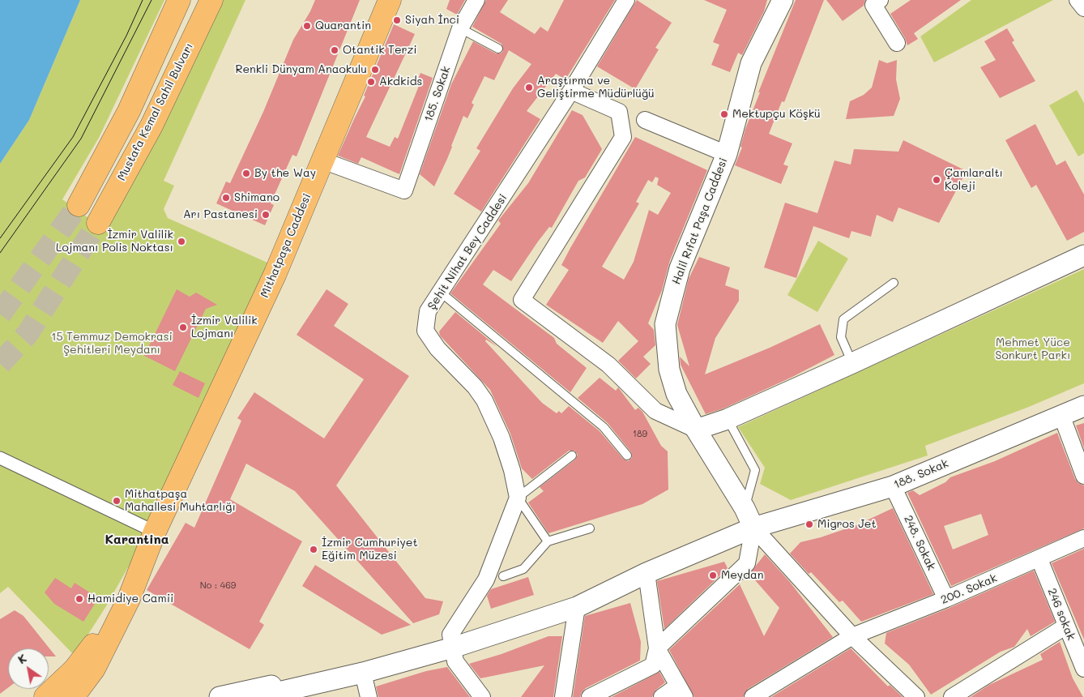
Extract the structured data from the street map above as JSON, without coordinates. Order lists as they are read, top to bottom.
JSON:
{
  "streets": {
    "main road": ["Mustafa Kemal Sahil Bulvarı", "Mithatpaşa Caddesi"],
    "street": [
      "185. Sokak",
      "Halil Rıfat Paşa Caddesi",
      "Şehit Nihat Bey Caddesi",
      "188. Sokak",
      "248. Sokak",
      "200. Sokak",
      "246 sokak"
    ]
  },
  "crossings": [
    ["185. Sokak", "Mithatpaşa Caddesi"],
    ["Halil Rıfat Paşa Caddesi", "188. Sokak"],
    ["188. Sokak", "248. Sokak"],
    ["248. Sokak", "200. Sokak"],
    ["200. Sokak", "246 sokak"]
  ],
  "districts": ["Karantina"],
  "parks": ["15 Temmuz Demokrasi Şehitleri Meydanı", "Mehmet Yüce Sonkurt Parkı"],
  "places": [
    "Siyah İnci",
    "Quarantin",
    "Otantik Terzi",
    "Renkli Dünyam Anaokulu",
    "Akdkids",
    "Araştırma ve Geliştirme Müdürlüğü",
    "Mektupçu Köşkü",
    "By the Way",
    "Çamlaraltı Koleji",
    "Shimano",
    "Arı Pastanesi",
    "İzmir Valilik Lojmanı Polis Noktası",
    "İzmir Valilik Lojmanı",
    "Mithatpaşa Mahallesi Muhtarlığı",
    "Migros Jet",
    "İzmir Cumhuriyet Eğitim Müzesi",
    "Meydan",
    "Hamidiye Camii"
  ],
  "house_numbers": ["189", "No : 469"],
  "north": "top left"
}
